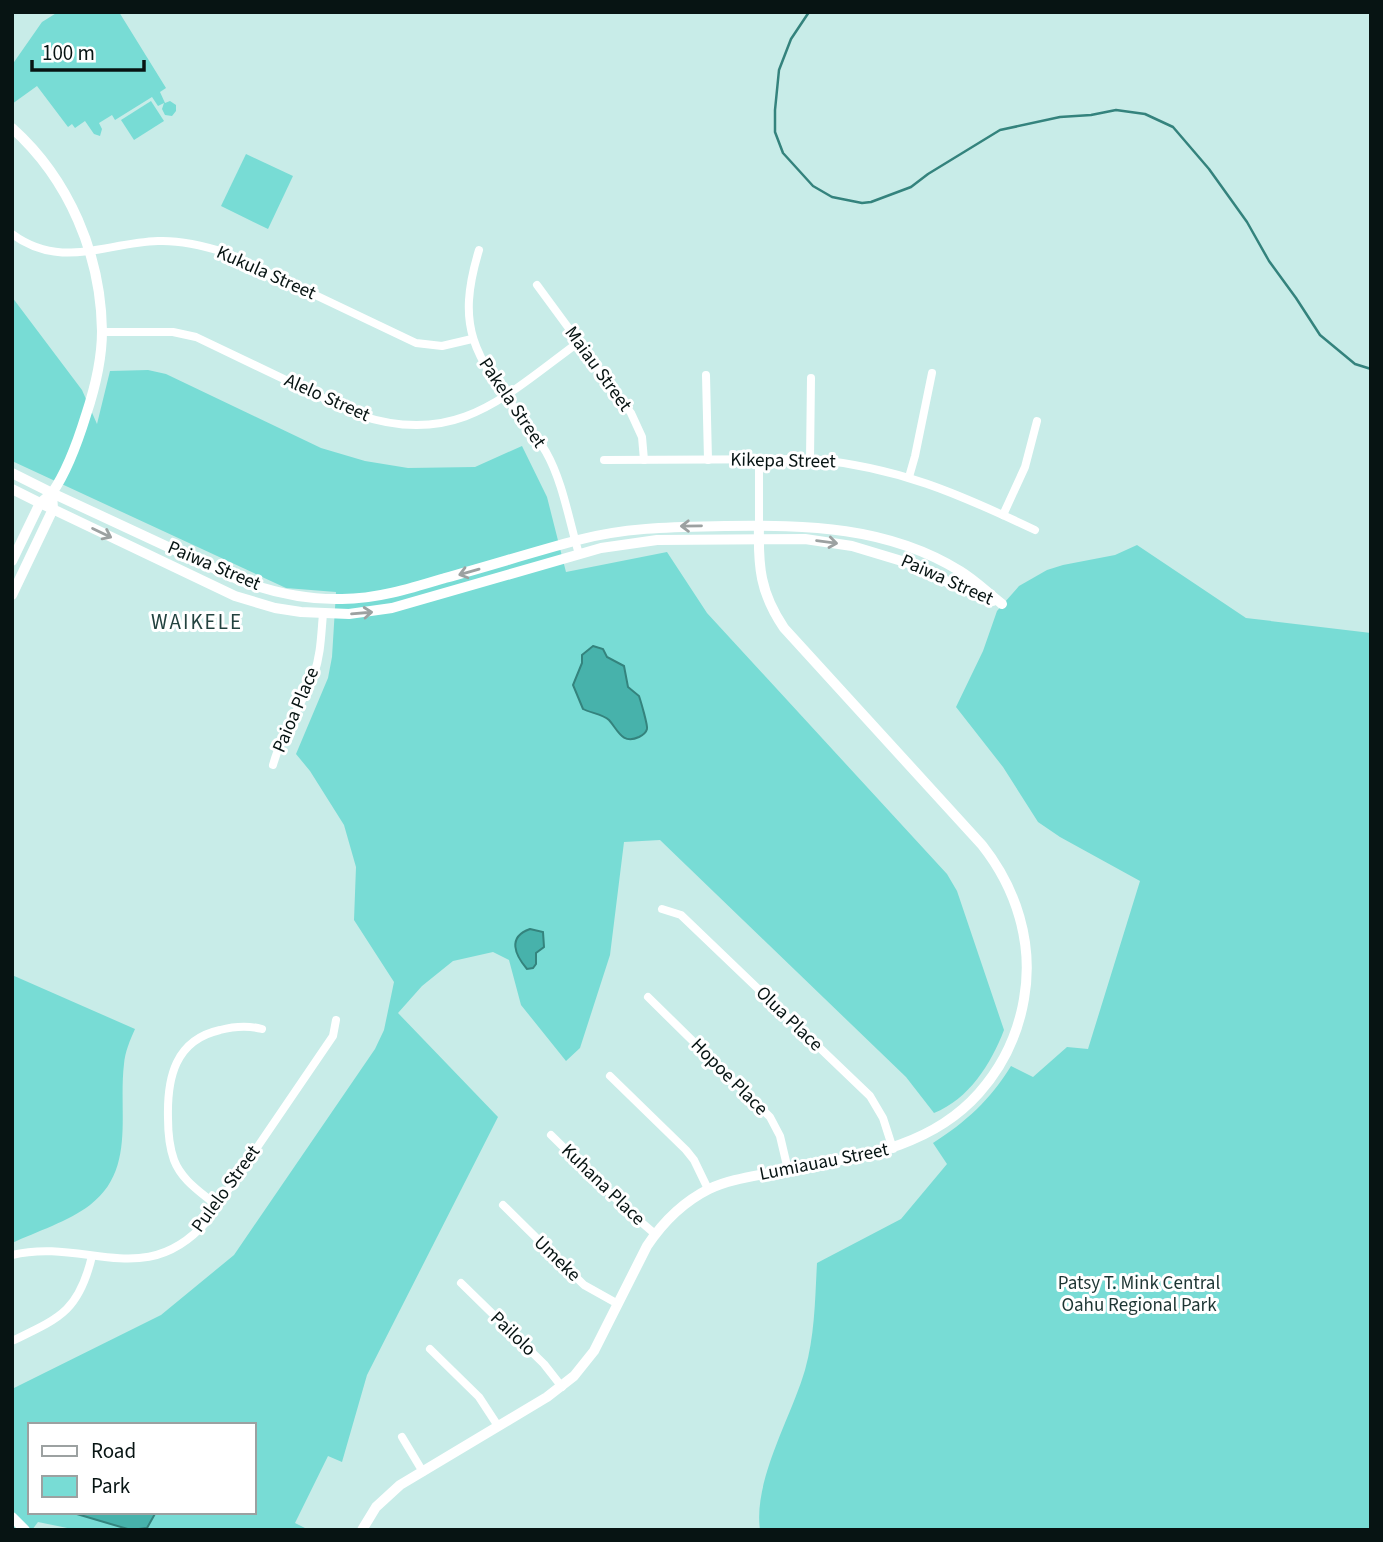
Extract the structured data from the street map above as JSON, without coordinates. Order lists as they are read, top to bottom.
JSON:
{
  "streets": {
    "main road": ["Paiwa Street"],
    "street": [
      "Kukula Street",
      "Maiau Street",
      "Alelo Street",
      "Pakela Street",
      "Kikepa Street",
      "Paioa Place",
      "Olua Place",
      "Hopoe Place",
      "Lumiauau Street",
      "Kuhana Place",
      "Pulelo Street",
      "Umeke",
      "Pailolo"
    ]
  },
  "crossings": [
    ["Kukula Street", "Pakela Street"],
    ["Maiau Street", "Alelo Street"],
    ["Maiau Street", "Kikepa Street"],
    ["Alelo Street", "Pakela Street"],
    ["Pakela Street", "Paiwa Street"],
    ["Kikepa Street", "Lumiauau Street"],
    ["Paiwa Street", "Paioa Place"],
    ["Paiwa Street", "Lumiauau Street"],
    ["Olua Place", "Lumiauau Street"],
    ["Hopoe Place", "Lumiauau Street"],
    ["Lumiauau Street", "Kuhana Place"],
    ["Lumiauau Street", "Umeke"],
    ["Lumiauau Street", "Pailolo"]
  ],
  "districts": ["WAIKELE"],
  "parks": ["Patsy T. Mink Central Oahu Regional Park"],
  "legend": ["Road", "Park"],
  "scale_bar": "100 m"
}
